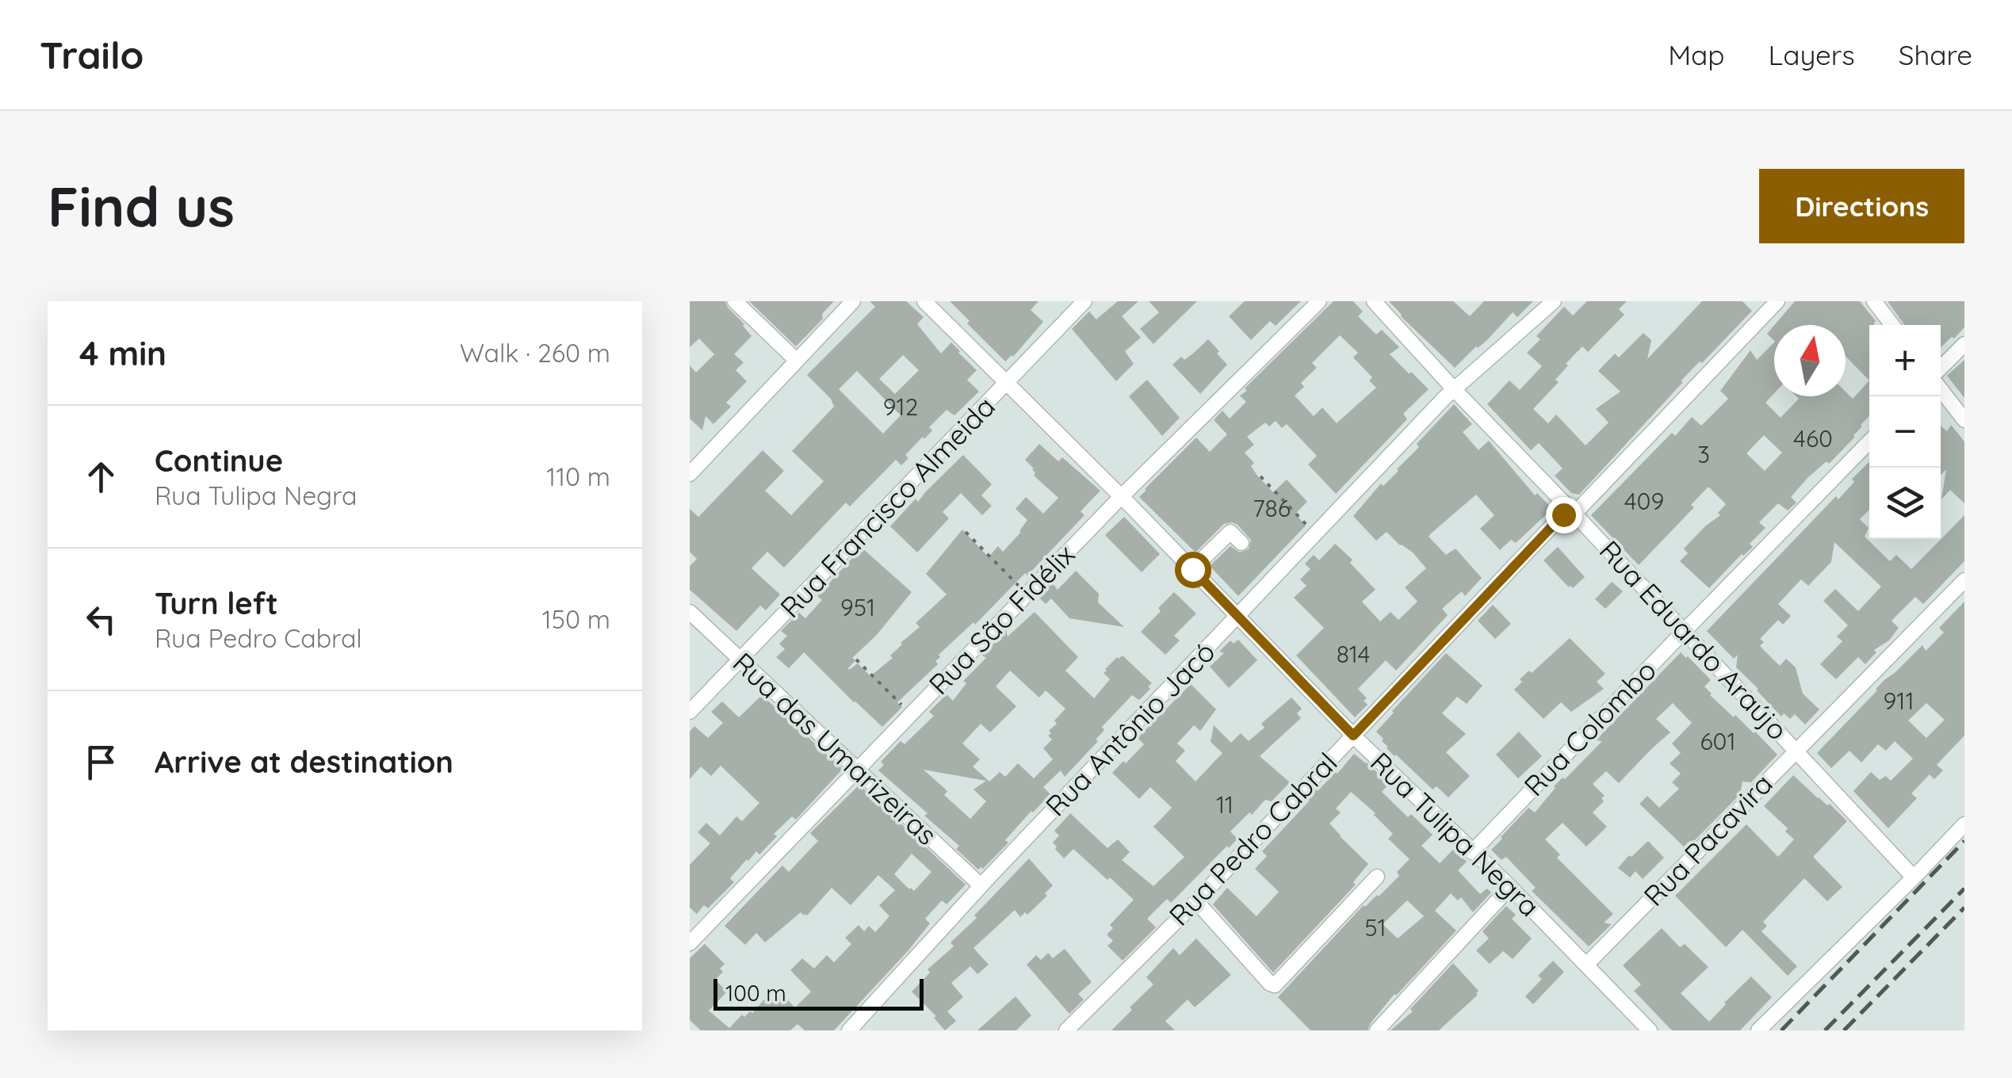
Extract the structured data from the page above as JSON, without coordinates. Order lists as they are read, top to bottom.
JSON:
{
  "streets": {
    "street": [
      "Rua Francisco Almeida",
      "Rua São Fidélix",
      "Rua Eduardo Araújo",
      "Rua Colombo",
      "Rua Antônio Jacó",
      "Rua das Umarizeiras",
      "Rua Tulipa Negra",
      "Rua Pedro Cabral",
      "Rua Pacavira"
    ]
  },
  "crossings": [
    ["Rua Francisco Almeida", "Rua das Umarizeiras"],
    ["Rua Francisco Almeida", "Rua Tulipa Negra"],
    ["Rua São Fidélix", "Rua das Umarizeiras"],
    ["Rua São Fidélix", "Rua Tulipa Negra"],
    ["Rua Eduardo Araújo", "Rua Colombo"],
    ["Rua Eduardo Araújo", "Rua Antônio Jacó"],
    ["Rua Eduardo Araújo", "Rua Pedro Cabral"],
    ["Rua Eduardo Araújo", "Rua Pacavira"],
    ["Rua Colombo", "Rua Tulipa Negra"],
    ["Rua Antônio Jacó", "Rua das Umarizeiras"],
    ["Rua Antônio Jacó", "Rua Tulipa Negra"],
    ["Rua Tulipa Negra", "Rua Pedro Cabral"],
    ["Rua Tulipa Negra", "Rua Pacavira"]
  ],
  "house_numbers": [
    "912",
    "460",
    "3",
    "409",
    "786",
    "951",
    "814",
    "911",
    "601",
    "11",
    "51"
  ],
  "scale_bar": "100 m",
  "north": "top",
  "page": {
    "header": "Trailo",
    "nav": ["Map", "Layers", "Share"],
    "buttons": "Directions",
    "title": "Find us",
    "heading": ["4 min", "Walk · 260 m"],
    "map_buttons": ["+", "−"],
    "list": [
      ["Continue", "Rua Tulipa Negra", "110 m"],
      ["Turn left", "Rua Pedro Cabral", "150 m"],
      "Arrive at destination"
    ],
    "scale": "100 m"
  }
}
